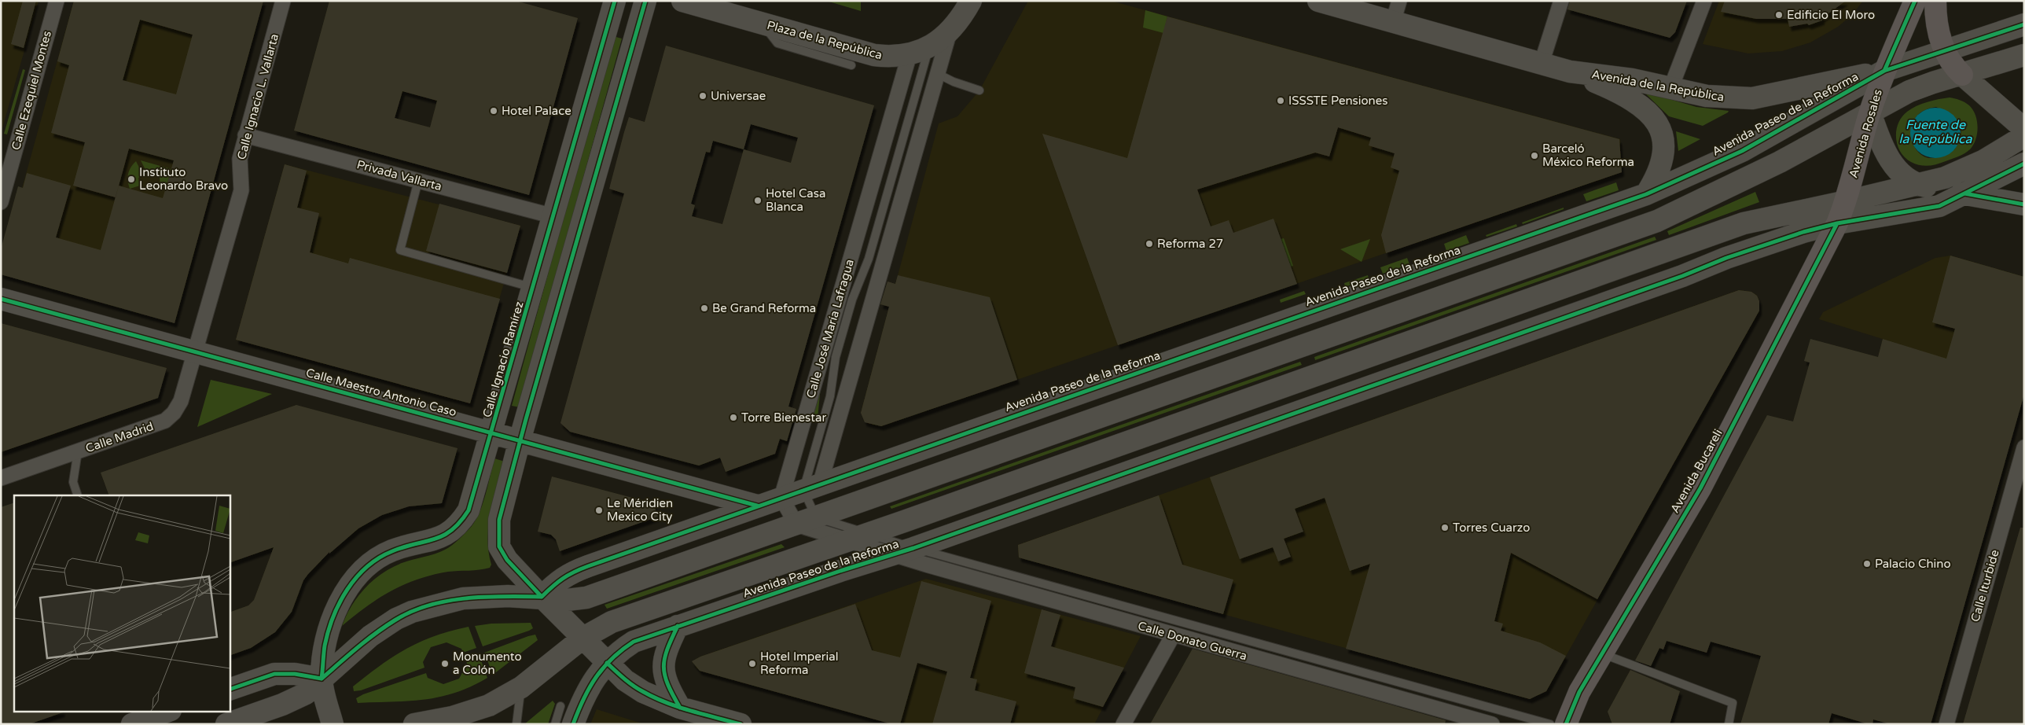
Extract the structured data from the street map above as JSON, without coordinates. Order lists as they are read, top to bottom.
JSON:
{
  "streets": {
    "main road": ["Avenida Rosales", "Avenida Bucareli"],
    "street": [
      "Plaza de la República",
      "Avenida de la República",
      "Calle Ezequiel Montes",
      "Calle Ignacio L. Vallarta",
      "Avenida Paseo de la Reforma",
      "Privada Vallarta",
      "Calle José María Lafragua",
      "Calle Ignacio Ramírez",
      "Calle Maestro Antonio Caso",
      "Calle Madrid",
      "Calle Iturbide",
      "Calle Donato Guerra"
    ]
  },
  "crossings": [
    ["Plaza de la República", "Calle José María Lafragua"],
    ["Avenida de la República", "Avenida Paseo de la Reforma"],
    ["Avenida de la República", "Avenida Rosales"],
    ["Calle Ignacio L. Vallarta", "Privada Vallarta"],
    ["Calle Ignacio L. Vallarta", "Calle Maestro Antonio Caso"],
    ["Calle Ignacio L. Vallarta", "Calle Madrid"],
    ["Avenida Paseo de la Reforma", "Avenida Rosales"],
    ["Avenida Paseo de la Reforma", "Calle José María Lafragua"],
    ["Avenida Paseo de la Reforma", "Calle Maestro Antonio Caso"],
    ["Avenida Paseo de la Reforma", "Avenida Bucareli"],
    ["Avenida Paseo de la Reforma", "Calle Donato Guerra"],
    ["Avenida Rosales", "Avenida Bucareli"],
    ["Privada Vallarta", "Calle Ignacio Ramírez"],
    ["Calle Ignacio Ramírez", "Calle Maestro Antonio Caso"],
    ["Calle Maestro Antonio Caso", "Calle Madrid"]
  ],
  "water": ["Fuente de la República"],
  "places": [
    "Edificio El Moro",
    "Universae",
    "ISSSTE Pensiones",
    "Hotel Palace",
    "Barceló México Reforma",
    "Instituto Leonardo Bravo",
    "Hotel Casa Blanca",
    "Reforma 27",
    "Be Grand Reforma",
    "Torre Bienestar",
    "Le Méridien Mexico City",
    "Torres Cuarzo",
    "Palacio Chino",
    "Monumento a Colón",
    "Hotel Imperial Reforma"
  ]
}
